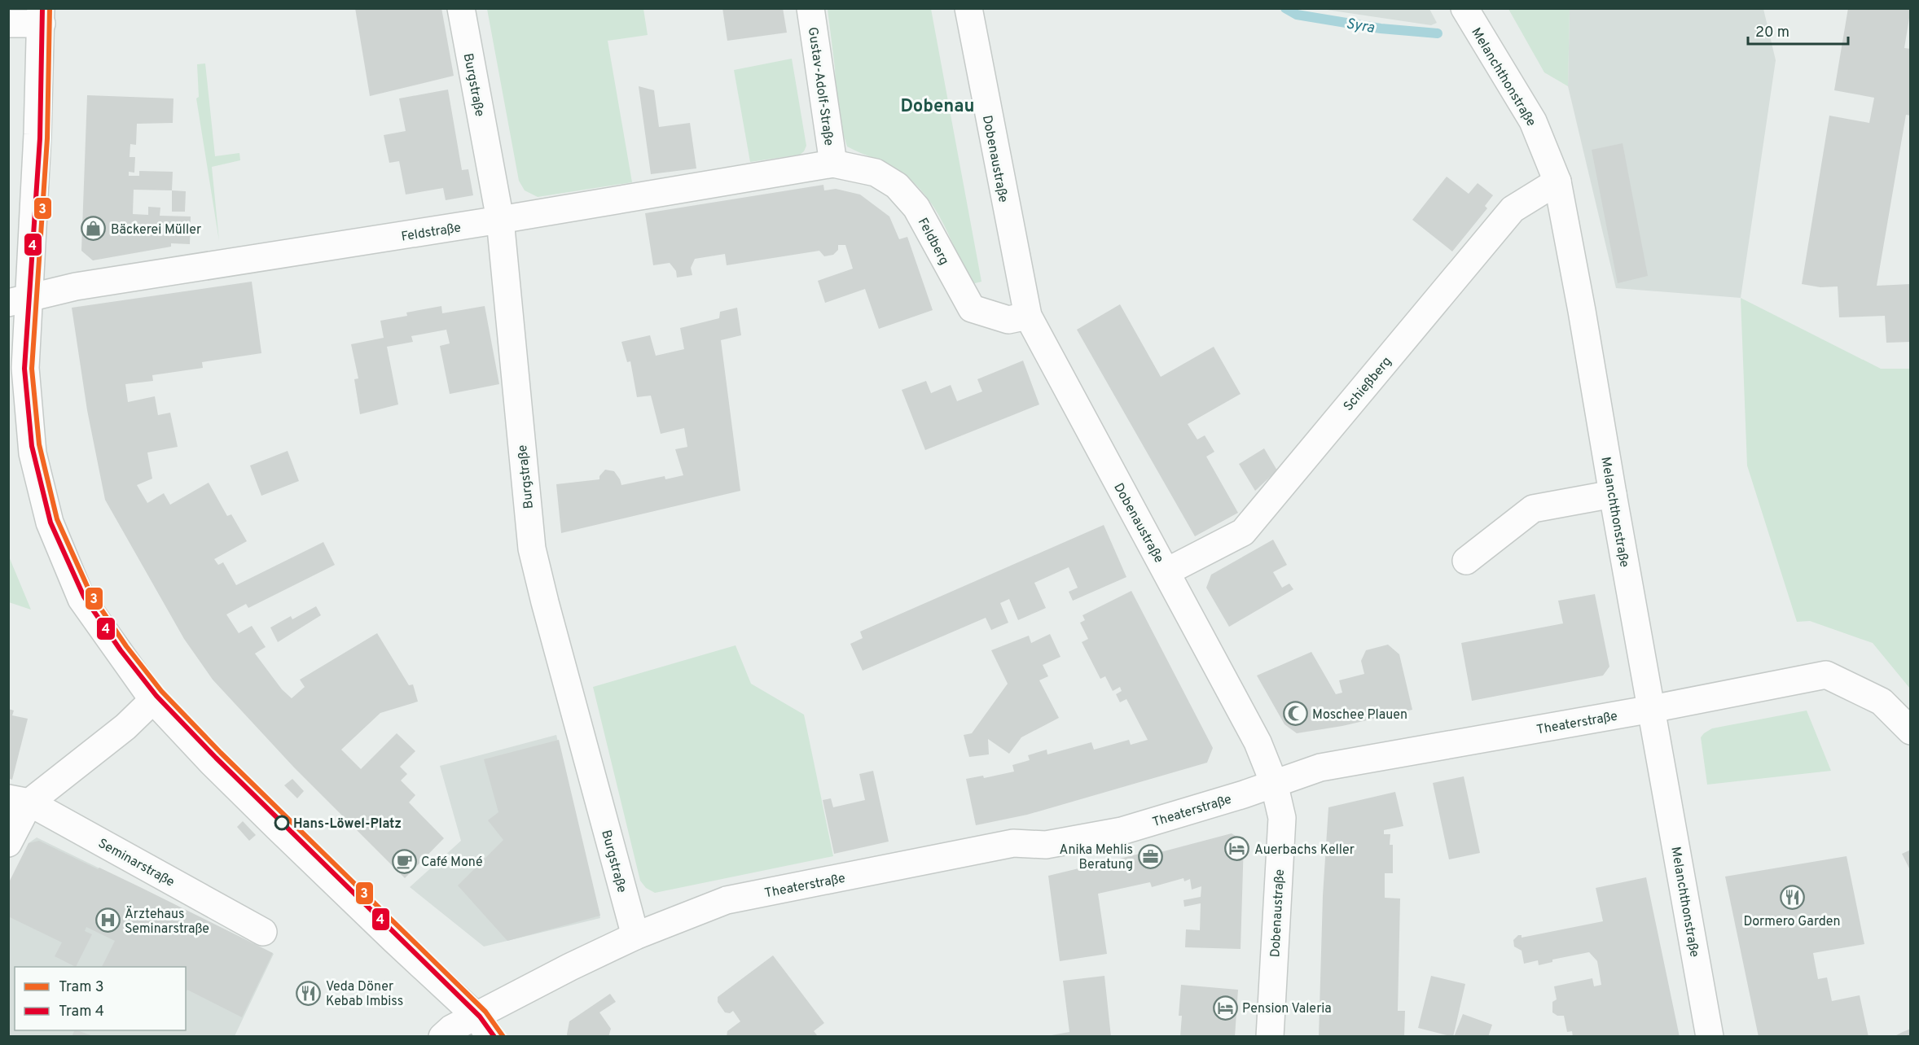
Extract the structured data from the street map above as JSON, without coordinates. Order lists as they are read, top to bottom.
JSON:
{
  "streets": {
    "street": [
      "Melanchthonstraße",
      "Burgstraße",
      "Gustav-Adolf-Straße",
      "Dobenaustraße",
      "Feldstraße",
      "Feldberg",
      "Schießberg",
      "Theaterstraße",
      "Seminarstraße"
    ]
  },
  "crossings": [
    ["Melanchthonstraße", "Schießberg"],
    ["Melanchthonstraße", "Theaterstraße"],
    ["Burgstraße", "Feldstraße"],
    ["Burgstraße", "Theaterstraße"],
    ["Gustav-Adolf-Straße", "Feldstraße"],
    ["Gustav-Adolf-Straße", "Feldberg"],
    ["Dobenaustraße", "Feldberg"],
    ["Dobenaustraße", "Schießberg"],
    ["Dobenaustraße", "Theaterstraße"],
    ["Feldstraße", "Feldberg"]
  ],
  "districts": ["Dobenau"],
  "water": ["Syra"],
  "places": {
    "shop": ["Bäckerei Müller"],
    "mosque": ["Moschee Plauen"],
    "other": ["Hans-Löwel-Platz"],
    "hotel": ["Auerbachs Keller", "Pension Valeria"],
    "office": ["Anika Mehlis Beratung"],
    "cafe": ["Café Moné"],
    "restaurant": ["Dormero Garden", "Veda Döner Kebab Imbiss"],
    "hospital": ["Ärztehaus Seminarstraße"]
  },
  "lines": ["tram line 3", "tram line 4"],
  "legend": ["Tram 3", "Tram 4"],
  "scale_bar": "20 m"
}
